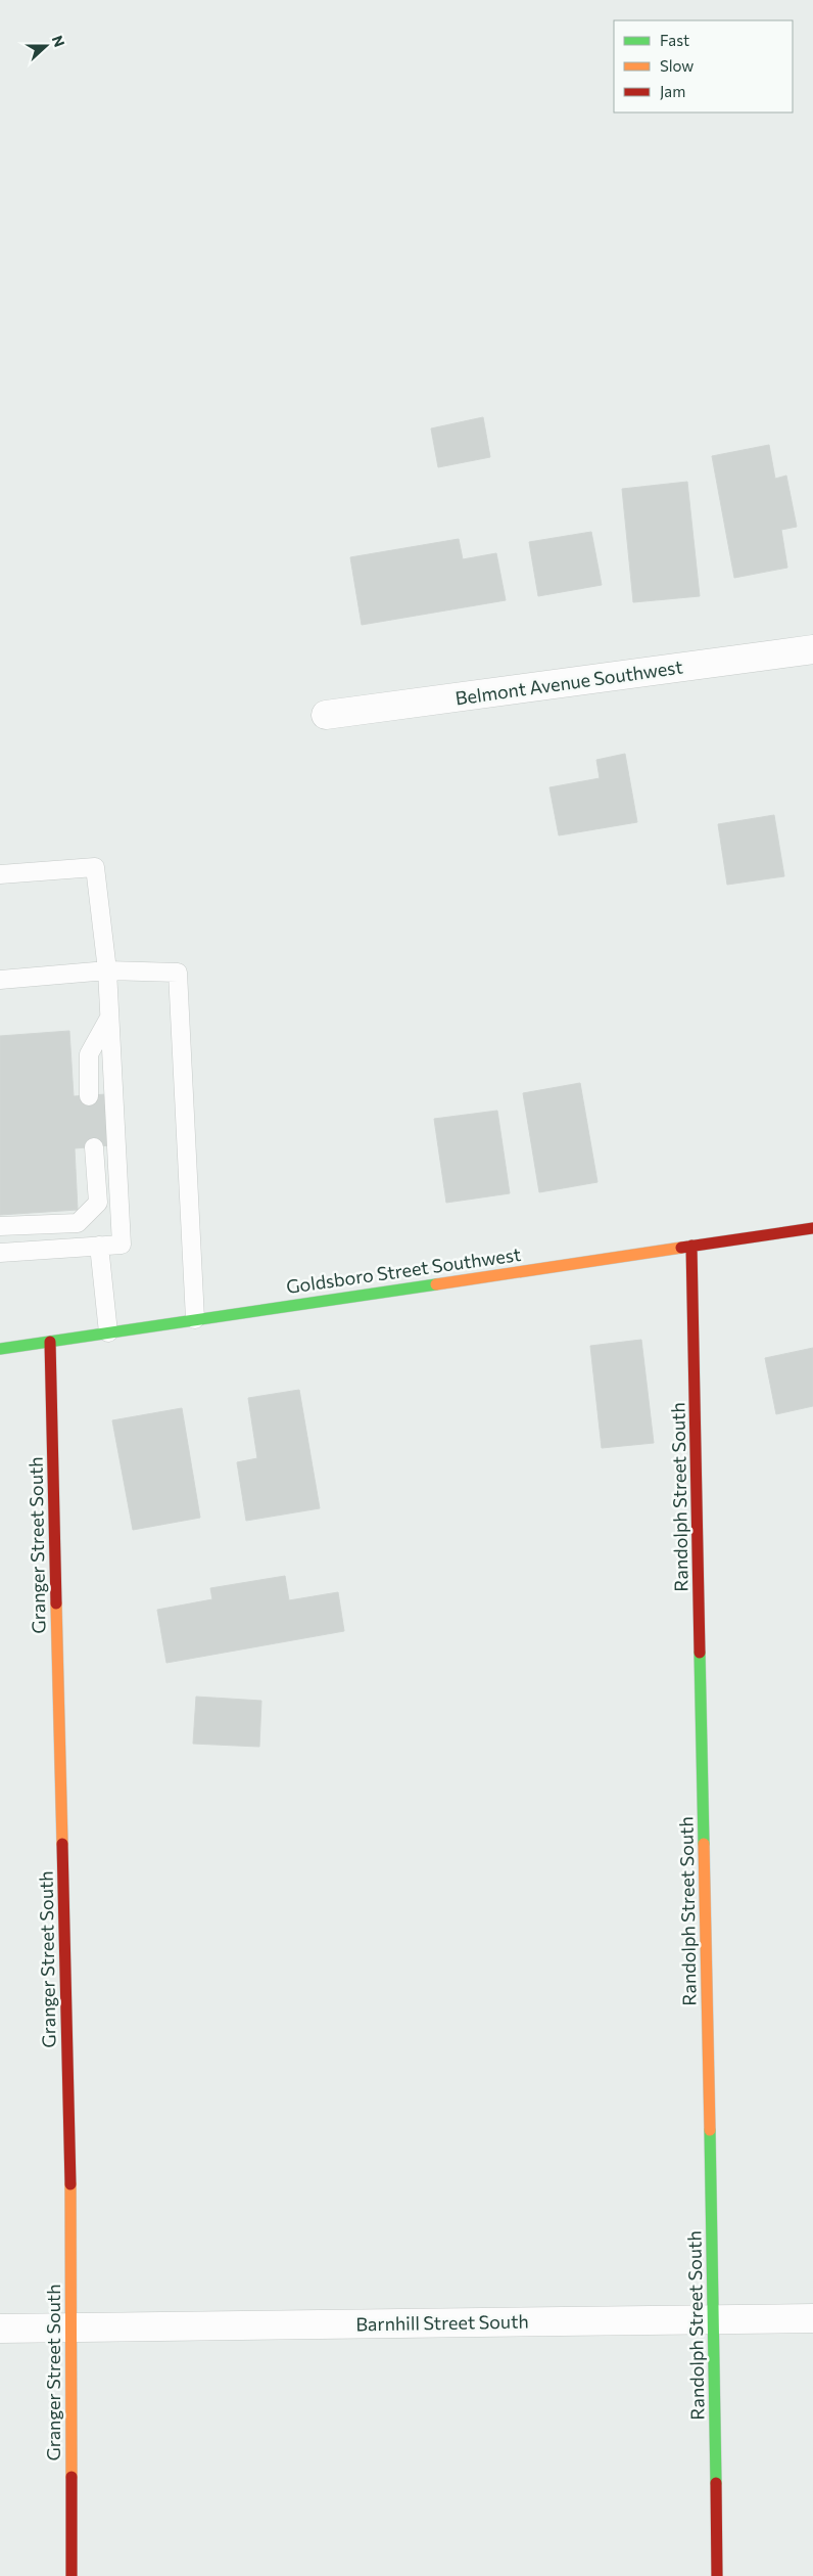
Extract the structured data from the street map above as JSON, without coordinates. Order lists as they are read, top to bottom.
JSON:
{
  "streets": {
    "street": [
      "Belmont Avenue Southwest",
      "Goldsboro Street Southwest",
      "Randolph Street South",
      "Granger Street South",
      "Barnhill Street South"
    ]
  },
  "crossings": [
    ["Goldsboro Street Southwest", "Randolph Street South"],
    ["Goldsboro Street Southwest", "Granger Street South"],
    ["Randolph Street South", "Barnhill Street South"],
    ["Granger Street South", "Barnhill Street South"]
  ],
  "legend": ["Fast", "Slow", "Jam"],
  "north": "right"
}
